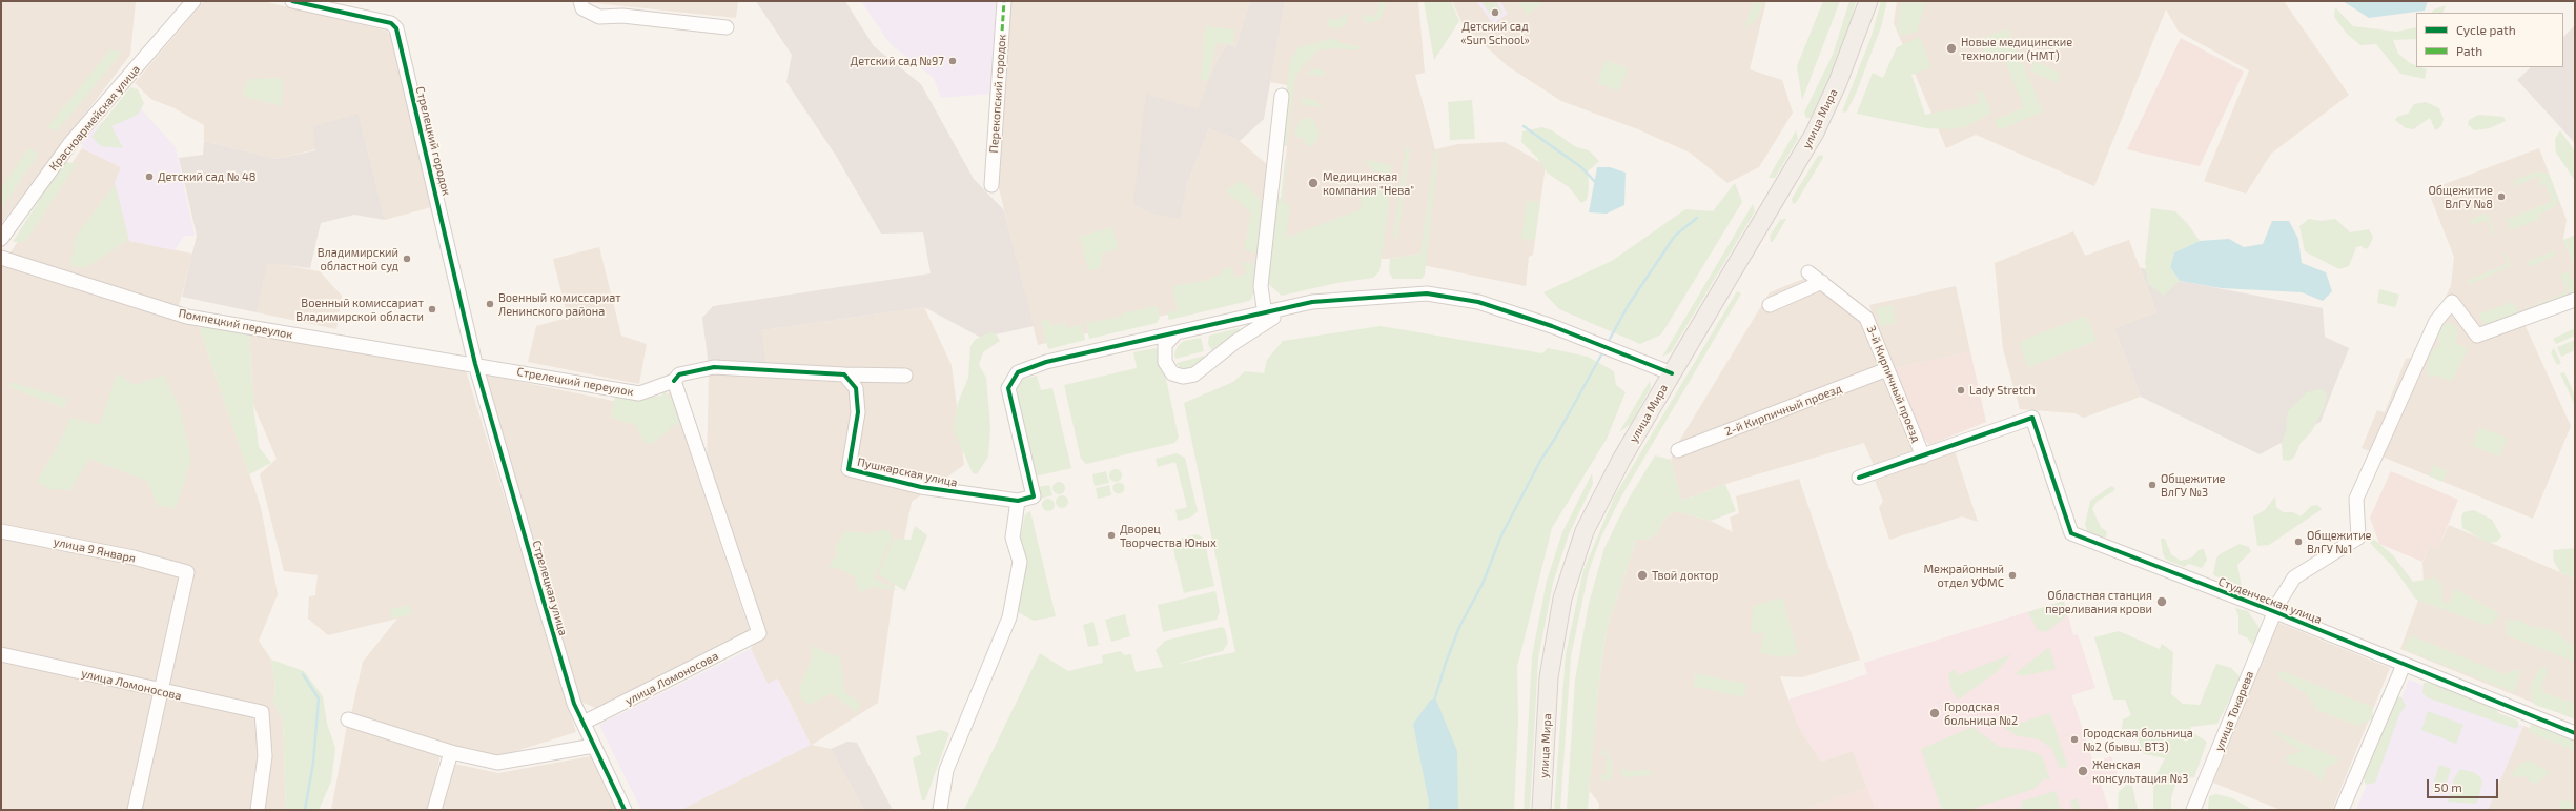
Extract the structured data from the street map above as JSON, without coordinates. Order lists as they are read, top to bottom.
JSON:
{
  "streets": {
    "main road": ["улица Мира"],
    "street": [
      "Перекопский городок",
      "Красноармейская улица",
      "Стрелецкий городок",
      "Помпецкий переулок",
      "Стрелецкий переулок",
      "3-й Кирпичный проезд",
      "2-й Кирпичный проезд",
      "Пушкарская улица",
      "улица 9 Января",
      "Стрелецкая улица",
      "Студенческая улица",
      "улица Ломоносова",
      "улица Токарева"
    ]
  },
  "crossings": [
    ["Стрелецкий городок", "Помпецкий переулок"],
    ["Стрелецкий городок", "Стрелецкий переулок"],
    ["Стрелецкий городок", "Стрелецкая улица"],
    ["Помпецкий переулок", "Стрелецкий переулок"],
    ["Помпецкий переулок", "Стрелецкая улица"],
    ["Стрелецкий переулок", "Стрелецкая улица"],
    ["Стрелецкий переулок", "улица Ломоносова"],
    ["3-й Кирпичный проезд", "2-й Кирпичный проезд"],
    ["3-й Кирпичный проезд", "Студенческая улица"],
    ["улица 9 Января", "улица Ломоносова"],
    ["Стрелецкая улица", "улица Ломоносова"],
    ["Студенческая улица", "улица Токарева"]
  ],
  "places": [
    "Детский сад «Sun School»",
    "Новые медицинские технологии (НМТ)",
    "Детский сад №97",
    "Детский сад № 48",
    "Медицинская компания \"Нева\"",
    "Общежитие ВлГУ №8",
    "Владимирский областной суд",
    "Военный комиссариат Ленинского района",
    "Военный комиссариат Владимирской области",
    "Lady Stretch",
    "Общежитие ВлГУ №3",
    "Дворец Творчества Юных",
    "Общежитие ВлГУ №1",
    "Твой доктор",
    "Межрайонный отдел УФМС",
    "Областная станция переливания крови",
    "Городская больница №2",
    "Городская больница №2 (бывш. ВТЗ)",
    "Женская консультация №3"
  ],
  "legend": ["Cycle path", "Path"],
  "scale_bar": "50 m"
}
